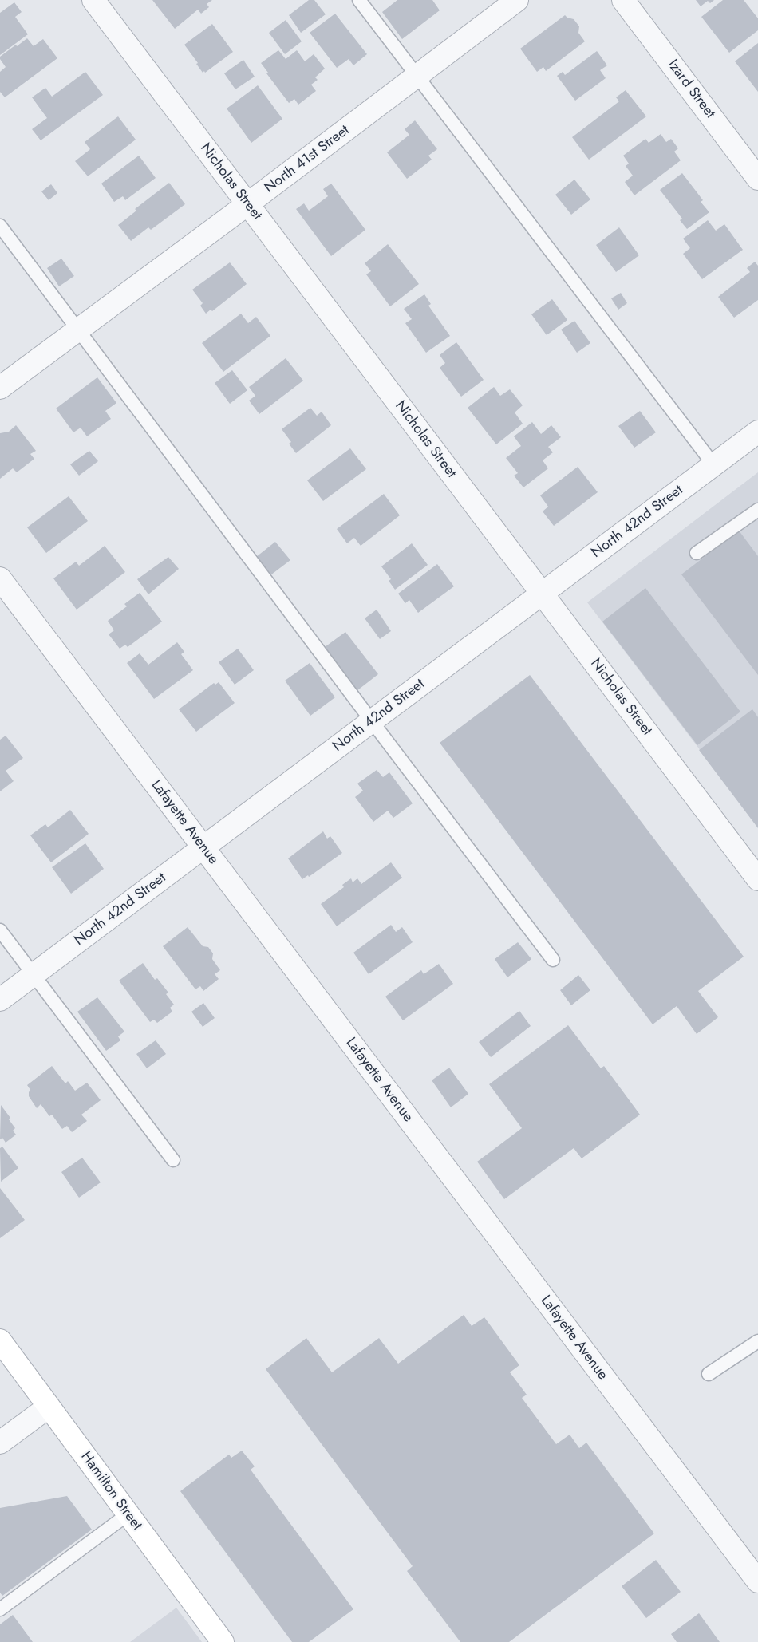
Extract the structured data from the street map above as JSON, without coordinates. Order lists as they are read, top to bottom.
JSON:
{
  "streets": {
    "main road": ["Hamilton Street"],
    "street": [
      "Izard Street",
      "North 41st Street",
      "Nicholas Street",
      "North 42nd Street",
      "Lafayette Avenue"
    ]
  },
  "crossings": [
    ["North 41st Street", "Nicholas Street"],
    ["Nicholas Street", "North 42nd Street"],
    ["North 42nd Street", "Lafayette Avenue"]
  ]
}
